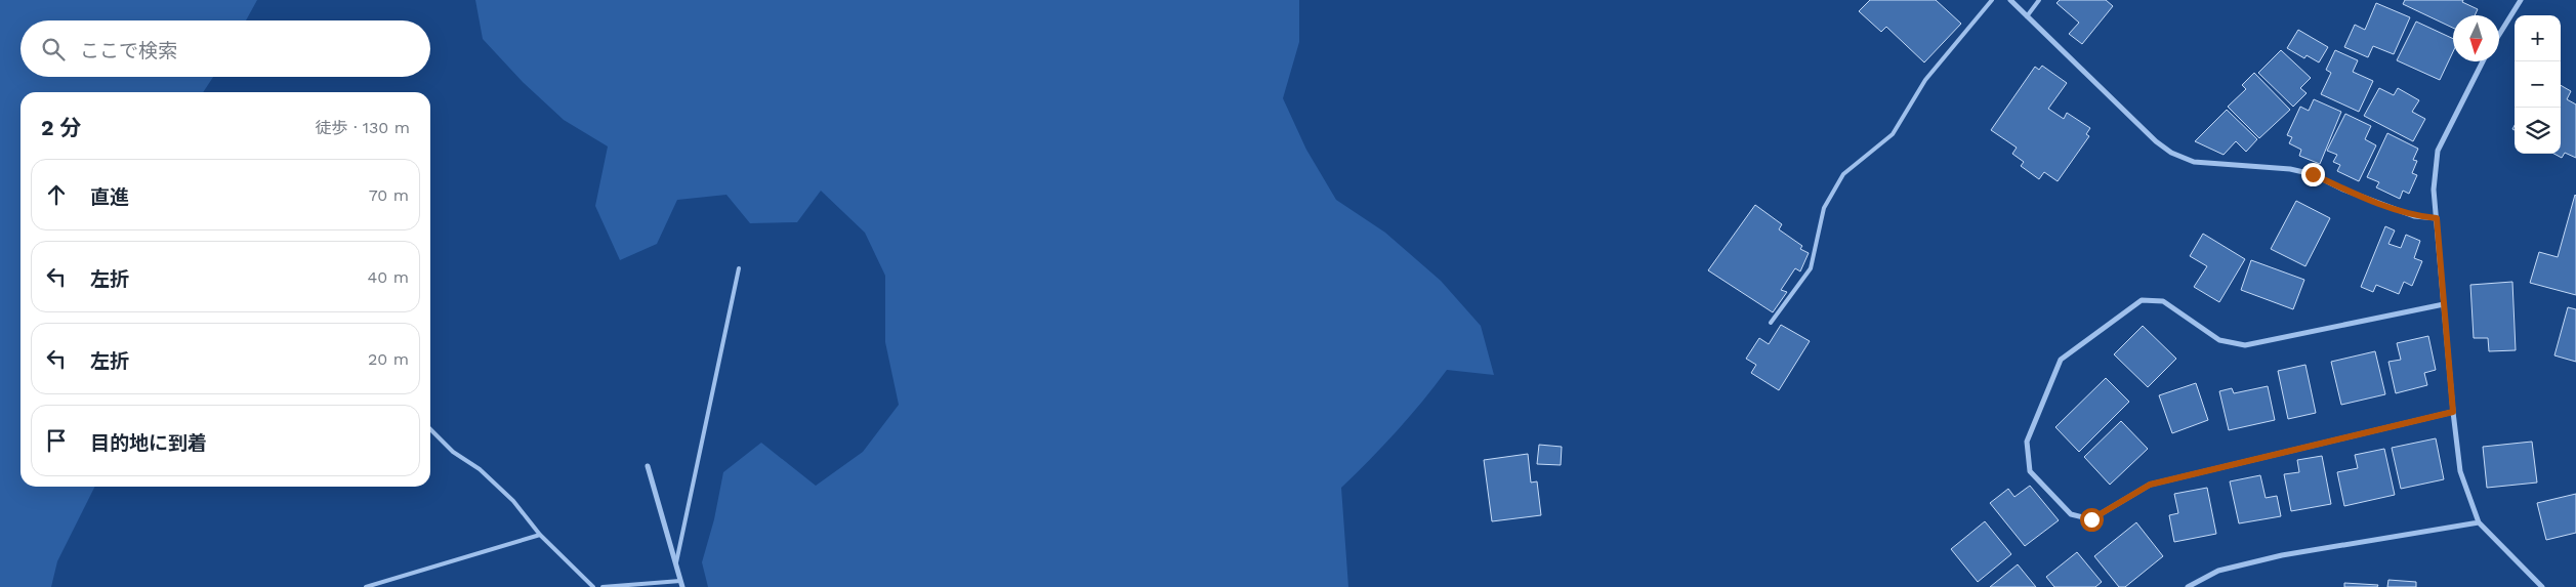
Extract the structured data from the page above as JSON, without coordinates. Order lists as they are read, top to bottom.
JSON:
{
  "north": "bottom",
  "page": {
    "map_buttons": ["+", "−"],
    "search": "ここで検索",
    "heading": ["2 分", "徒歩 · 130 m"],
    "list": [
      ["直進", "70 m"],
      ["左折", "40 m"],
      ["左折", "20 m"],
      "目的地に到着"
    ]
  }
}
